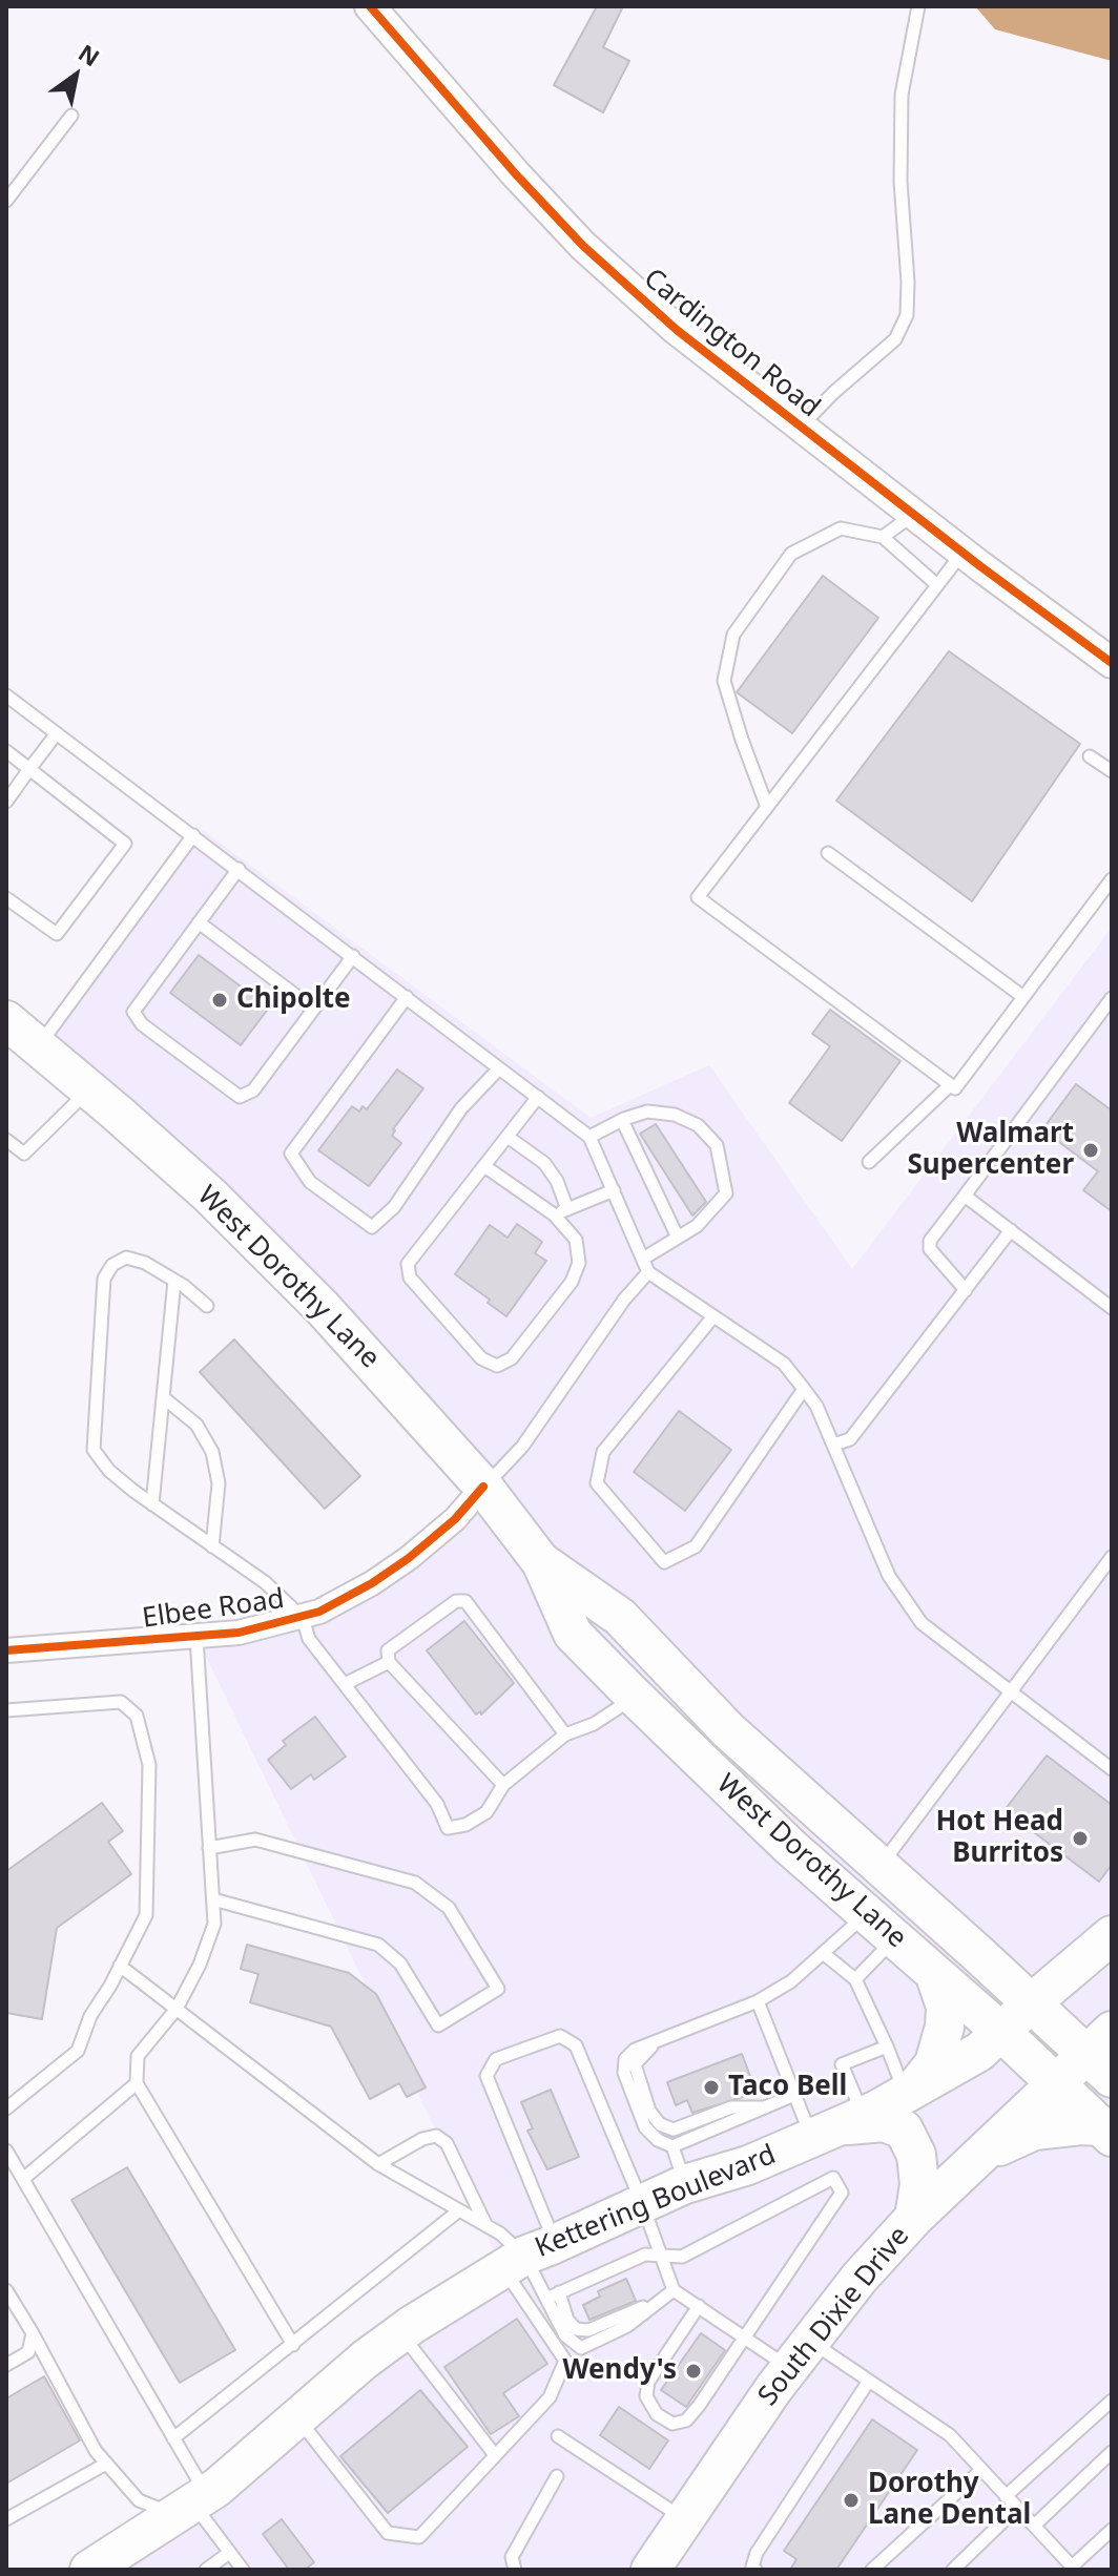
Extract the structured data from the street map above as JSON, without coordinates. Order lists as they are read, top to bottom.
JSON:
{
  "streets": {
    "main road": ["West Dorothy Lane", "Kettering Boulevard", "South Dixie Drive"],
    "street": ["Cardington Road", "Elbee Road"]
  },
  "crossings": [
    ["West Dorothy Lane", "Elbee Road"],
    ["West Dorothy Lane", "Kettering Boulevard"],
    ["West Dorothy Lane", "South Dixie Drive"]
  ],
  "places": [
    "Chipolte",
    "Walmart Supercenter",
    "Hot Head Burritos",
    "Taco Bell",
    "Wendy's",
    "Dorothy Lane Dental"
  ],
  "north": "top right"
}
